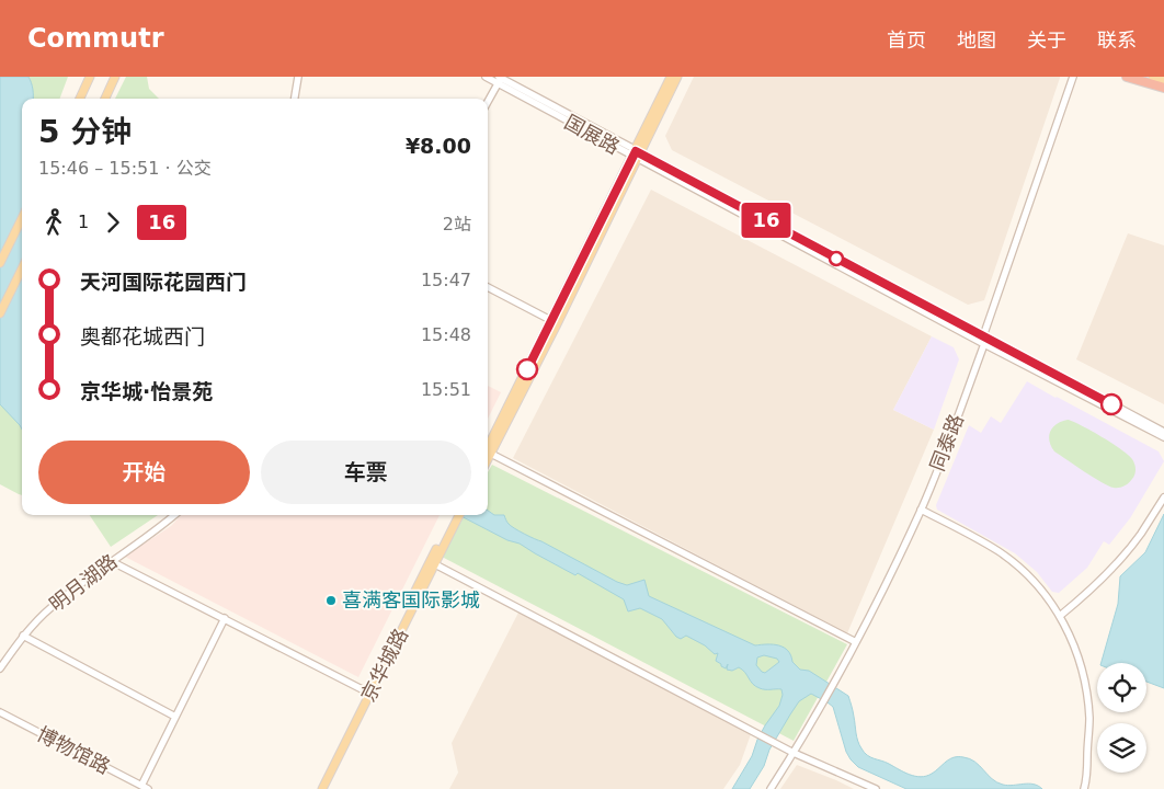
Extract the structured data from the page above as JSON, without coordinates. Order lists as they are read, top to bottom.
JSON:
{
  "streets": {
    "main road": ["京华城路"],
    "street": [
      "国展路",
      "同泰路",
      "明月湖路",
      "博物馆路"
    ]
  },
  "crossings": [
    ["国展路", "同泰路"]
  ],
  "places": ["喜满客国际影城"],
  "lines": ["bus line 16"],
  "page": {
    "header": "Commutr",
    "nav": [
      "首页",
      "地图",
      "关于",
      "联系"
    ],
    "on_map": "16",
    "heading": ["5 分钟", "15:46 – 15:51 · 公交", "¥8.00"],
    "legs": ["1", "16", "2站"],
    "list": [
      {
        "name": "天河国际花园西门",
        "value": "15:47"
      },
      {
        "name": "奥都花城西门",
        "value": "15:48"
      },
      {
        "name": "京华城·怡景苑",
        "value": "15:51"
      }
    ],
    "buttons": ["开始", "车票"]
  }
}
